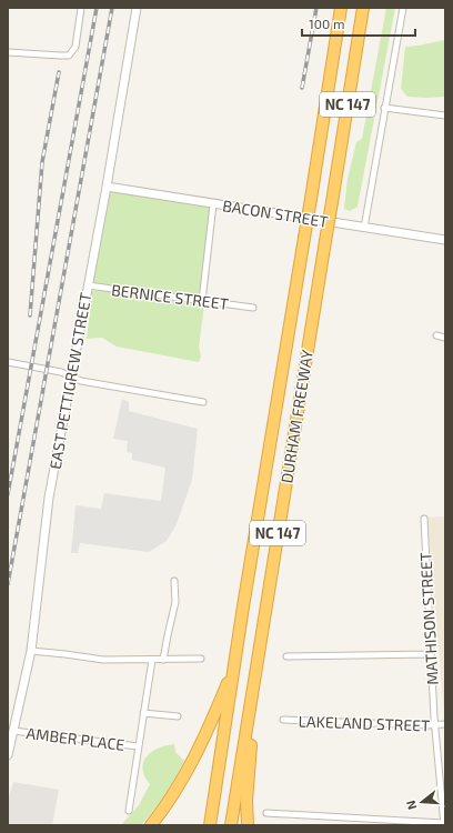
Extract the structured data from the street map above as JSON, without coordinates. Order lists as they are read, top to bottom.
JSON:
{
  "streets": {
    "highway": ["NC 147", "DURHAM FREEWAY"],
    "street": [
      "BACON STREET",
      "BERNICE STREET",
      "EAST PETTIGREW STREET",
      "MATHISON STREET",
      "LAKELAND STREET",
      "AMBER PLACE"
    ]
  },
  "crossings": [
    ["BACON STREET", "EAST PETTIGREW STREET"],
    ["BERNICE STREET", "EAST PETTIGREW STREET"],
    ["EAST PETTIGREW STREET", "AMBER PLACE"],
    ["MATHISON STREET", "LAKELAND STREET"]
  ],
  "scale_bar": "100 m",
  "north": "left"
}
